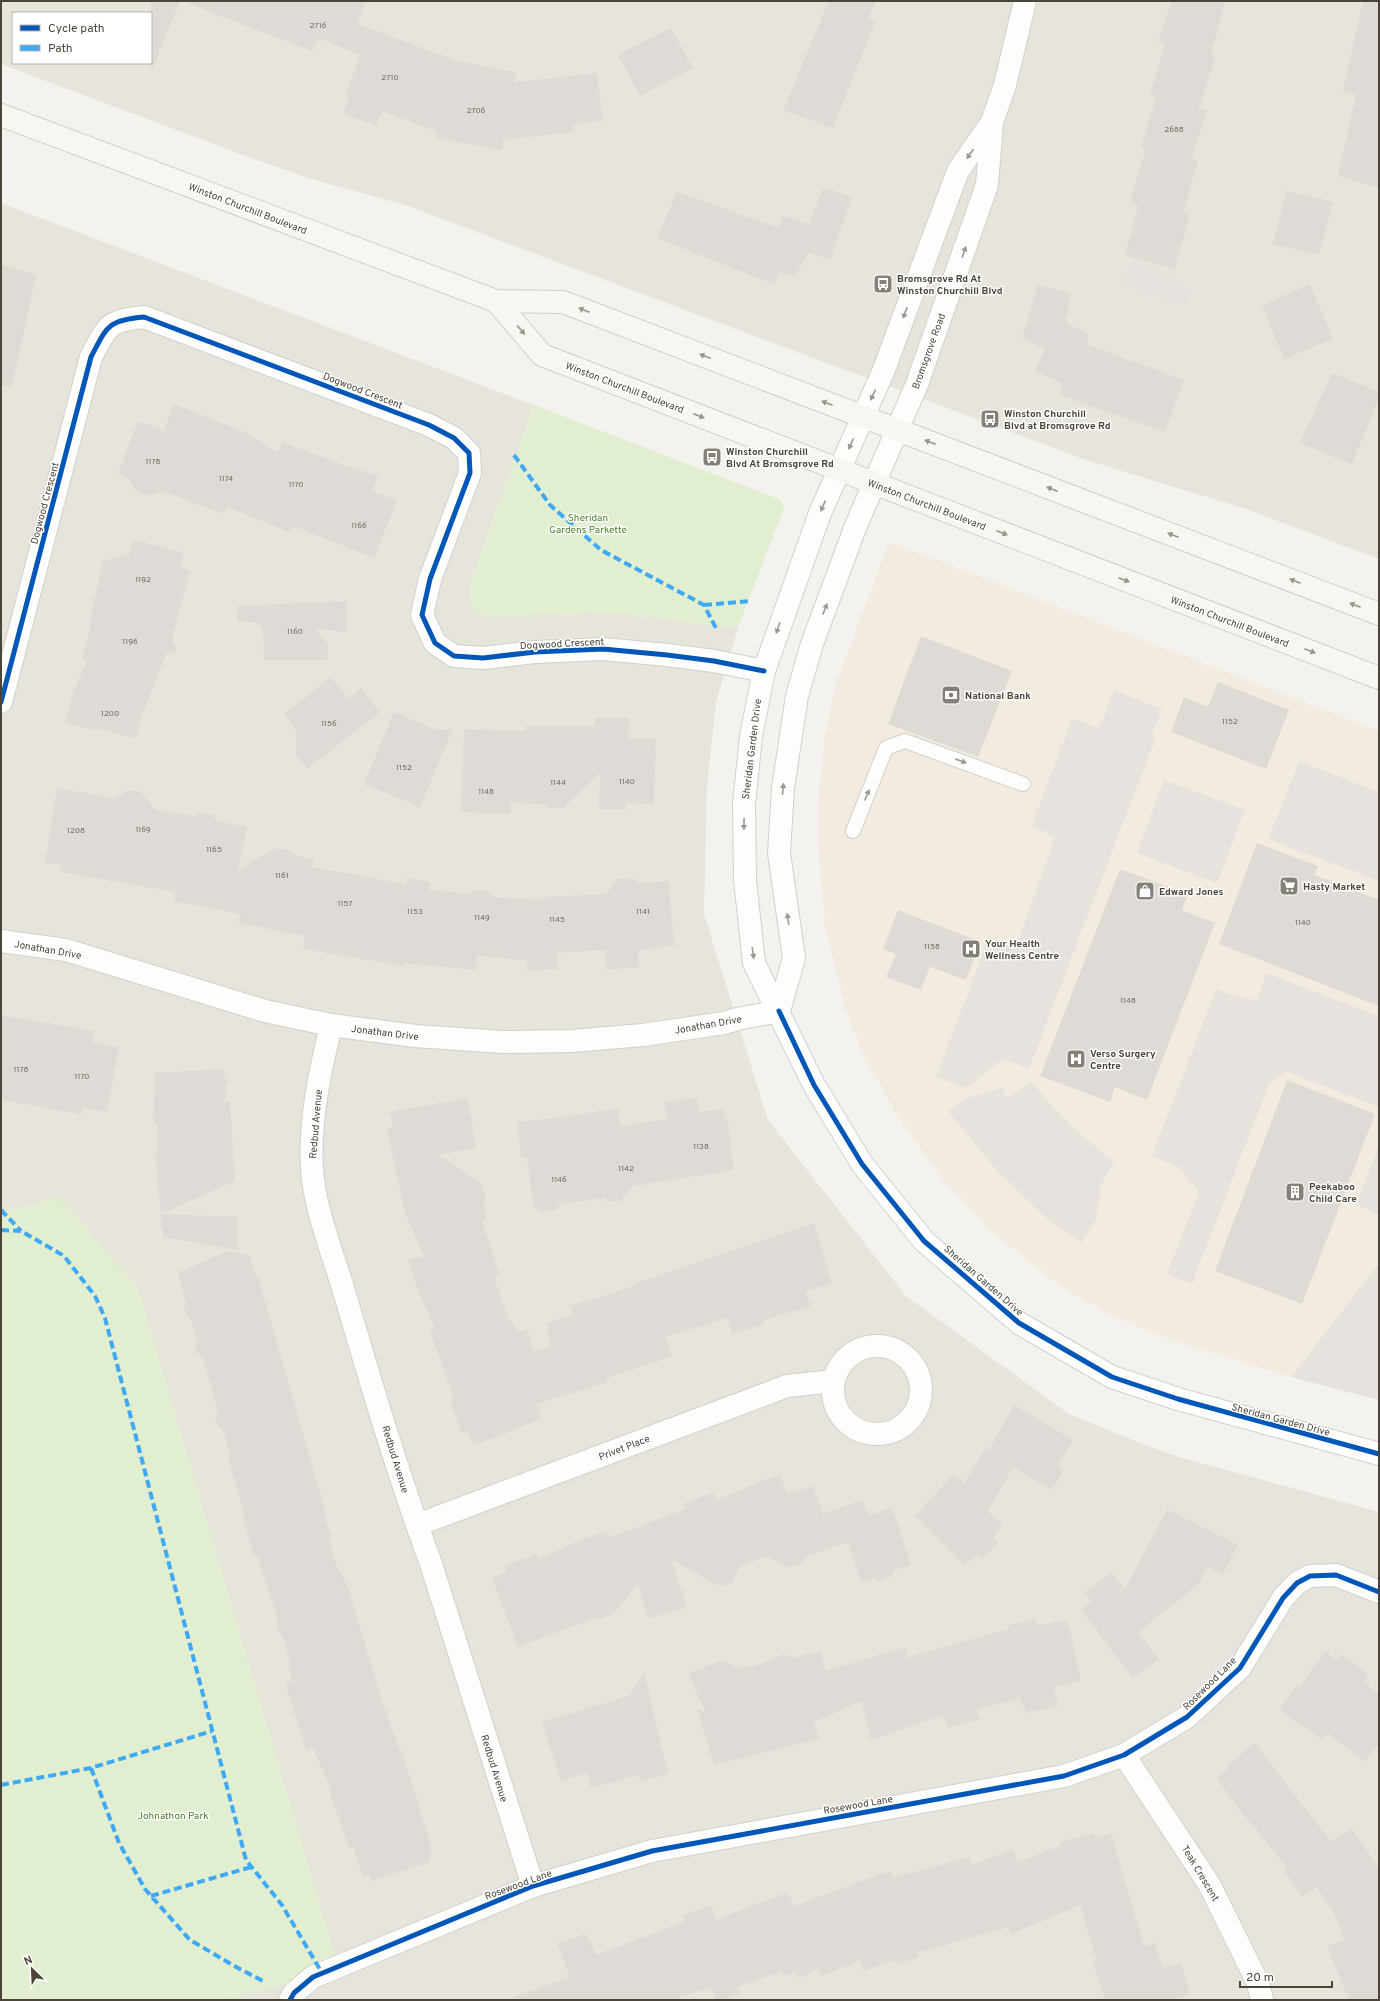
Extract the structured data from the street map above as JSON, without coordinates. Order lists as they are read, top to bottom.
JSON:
{
  "streets": {
    "main road": ["Winston Churchill Boulevard"],
    "street": [
      "Bromsgrove Road",
      "Dogwood Crescent",
      "Sheridan Garden Drive",
      "Jonathan Drive",
      "Redbud Avenue",
      "Privet Place",
      "Rosewood Lane",
      "Teak Crescent"
    ]
  },
  "crossings": [
    ["Winston Churchill Boulevard", "Bromsgrove Road"],
    ["Winston Churchill Boulevard", "Sheridan Garden Drive"],
    ["Bromsgrove Road", "Sheridan Garden Drive"],
    ["Dogwood Crescent", "Sheridan Garden Drive"],
    ["Sheridan Garden Drive", "Jonathan Drive"],
    ["Jonathan Drive", "Redbud Avenue"],
    ["Redbud Avenue", "Privet Place"],
    ["Redbud Avenue", "Rosewood Lane"],
    ["Rosewood Lane", "Teak Crescent"]
  ],
  "parks": ["Sheridan Gardens Parkette", "Johnathon Park"],
  "places": {
    "bus stop": ["Bromsgrove Rd At Winston Churchill Blvd", "Winston Churchill Blvd at Bromsgrove Rd", "Winston Churchill Blvd At Bromsgrove Rd"],
    "bank": ["National Bank"],
    "supermarket": ["Hasty Market"],
    "shop": ["Edward Jones"],
    "hospital": ["Your Health Wellness Centre", "Verso Surgery Centre"],
    "building": ["Peekaboo Child Care"]
  },
  "house_numbers": [
    "2716",
    "2710",
    "2706",
    "2688",
    "1178",
    "1174",
    "1170",
    "1166",
    "1192",
    "1160",
    "1196",
    "1200",
    "1152",
    "1156",
    "1152",
    "1140",
    "1144",
    "1148",
    "1169",
    "1208",
    "1165",
    "1161",
    "1157",
    "1153",
    "1141",
    "1149",
    "1145",
    "1140",
    "1158",
    "1148",
    "1178",
    "1170",
    "1138",
    "1142",
    "1146"
  ],
  "legend": ["Cycle path", "Path"],
  "scale_bar": "20 m",
  "north": "top left"
}
